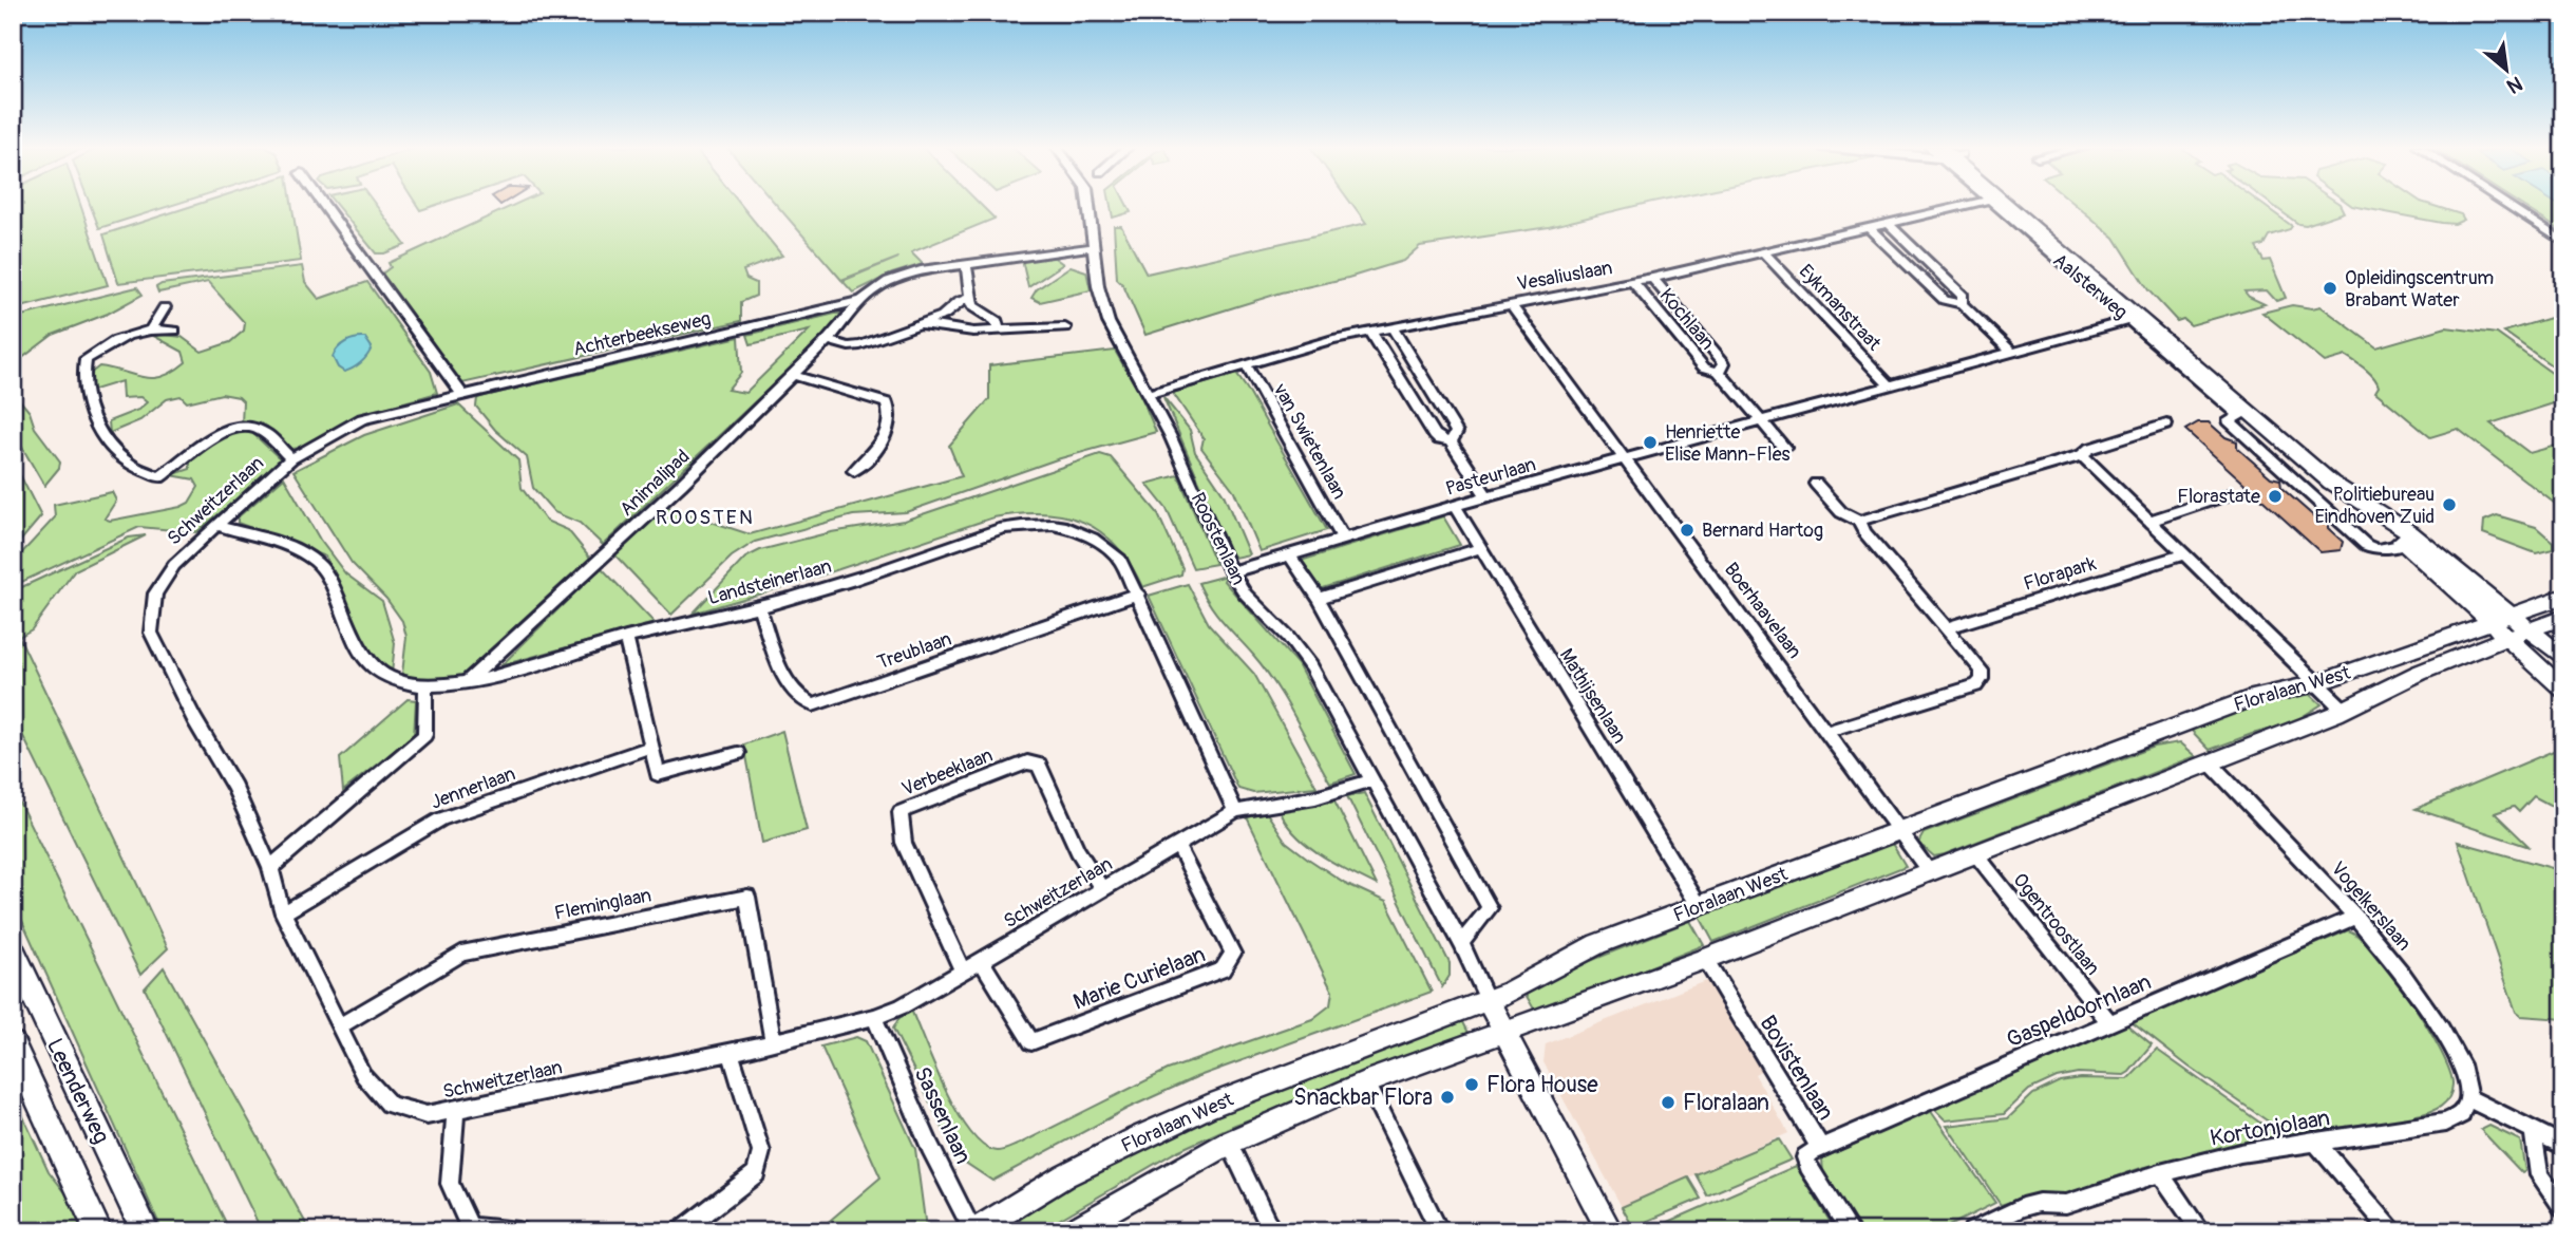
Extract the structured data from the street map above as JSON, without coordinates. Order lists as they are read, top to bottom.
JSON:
{
  "streets": {
    "main road": [
      "Aalsterweg",
      "Roostenlaan",
      "Floralaan West",
      "Leenderweg"
    ],
    "street": [
      "Vesaliuslaan",
      "Eykmanstraat",
      "Kochlaan",
      "Achterbeekseweg",
      "van Swietenlaan",
      "Pasteurlaan",
      "Animalipad",
      "Schweitzerlaan",
      "Florapark",
      "Landsteinerlaan",
      "Boerhaavelaan",
      "Treublaan",
      "Mathijsenlaan",
      "Verbeeklaan",
      "Jennerlaan",
      "Fleminglaan",
      "Vogelkerslaan",
      "Ogentroostlaan",
      "Marie Curielaan",
      "Gaspeldoornlaan",
      "Bovistenlaan",
      "Sassenlaan",
      "Kortonjolaan"
    ]
  },
  "crossings": [
    ["Vesaliuslaan", "Eykmanstraat"],
    ["Vesaliuslaan", "Kochlaan"],
    ["Vesaliuslaan", "van Swietenlaan"],
    ["Vesaliuslaan", "Roostenlaan"],
    ["Vesaliuslaan", "Boerhaavelaan"],
    ["Aalsterweg", "Pasteurlaan"],
    ["Aalsterweg", "Floralaan West"],
    ["Eykmanstraat", "Pasteurlaan"],
    ["Kochlaan", "Pasteurlaan"],
    ["Achterbeekseweg", "Animalipad"],
    ["Achterbeekseweg", "Schweitzerlaan"],
    ["Achterbeekseweg", "Roostenlaan"],
    ["van Swietenlaan", "Pasteurlaan"],
    ["Pasteurlaan", "Roostenlaan"],
    ["Pasteurlaan", "Boerhaavelaan"],
    ["Pasteurlaan", "Mathijsenlaan"],
    ["Animalipad", "Landsteinerlaan"],
    ["Schweitzerlaan", "Roostenlaan"],
    ["Schweitzerlaan", "Landsteinerlaan"],
    ["Schweitzerlaan", "Verbeeklaan"],
    ["Schweitzerlaan", "Jennerlaan"],
    ["Schweitzerlaan", "Fleminglaan"],
    ["Schweitzerlaan", "Marie Curielaan"],
    ["Schweitzerlaan", "Sassenlaan"],
    ["Roostenlaan", "Floralaan West"],
    ["Landsteinerlaan", "Treublaan"],
    ["Boerhaavelaan", "Floralaan West"],
    ["Floralaan West", "Mathijsenlaan"],
    ["Floralaan West", "Vogelkerslaan"],
    ["Floralaan West", "Ogentroostlaan"],
    ["Floralaan West", "Bovistenlaan"],
    ["Floralaan West", "Sassenlaan"],
    ["Vogelkerslaan", "Gaspeldoornlaan"],
    ["Vogelkerslaan", "Kortonjolaan"],
    ["Ogentroostlaan", "Gaspeldoornlaan"],
    ["Gaspeldoornlaan", "Bovistenlaan"]
  ],
  "districts": ["ROOSTEN"],
  "places": [
    "Opleidingscentrum Brabant Water",
    "Henriette Elise Mann-Fles",
    "Florastate",
    "Politiebureau Eindhoven Zuid",
    "Bernard Hartog",
    "Flora House",
    "Snackbar Flora",
    "Floralaan"
  ],
  "north": "bottom right"
}
